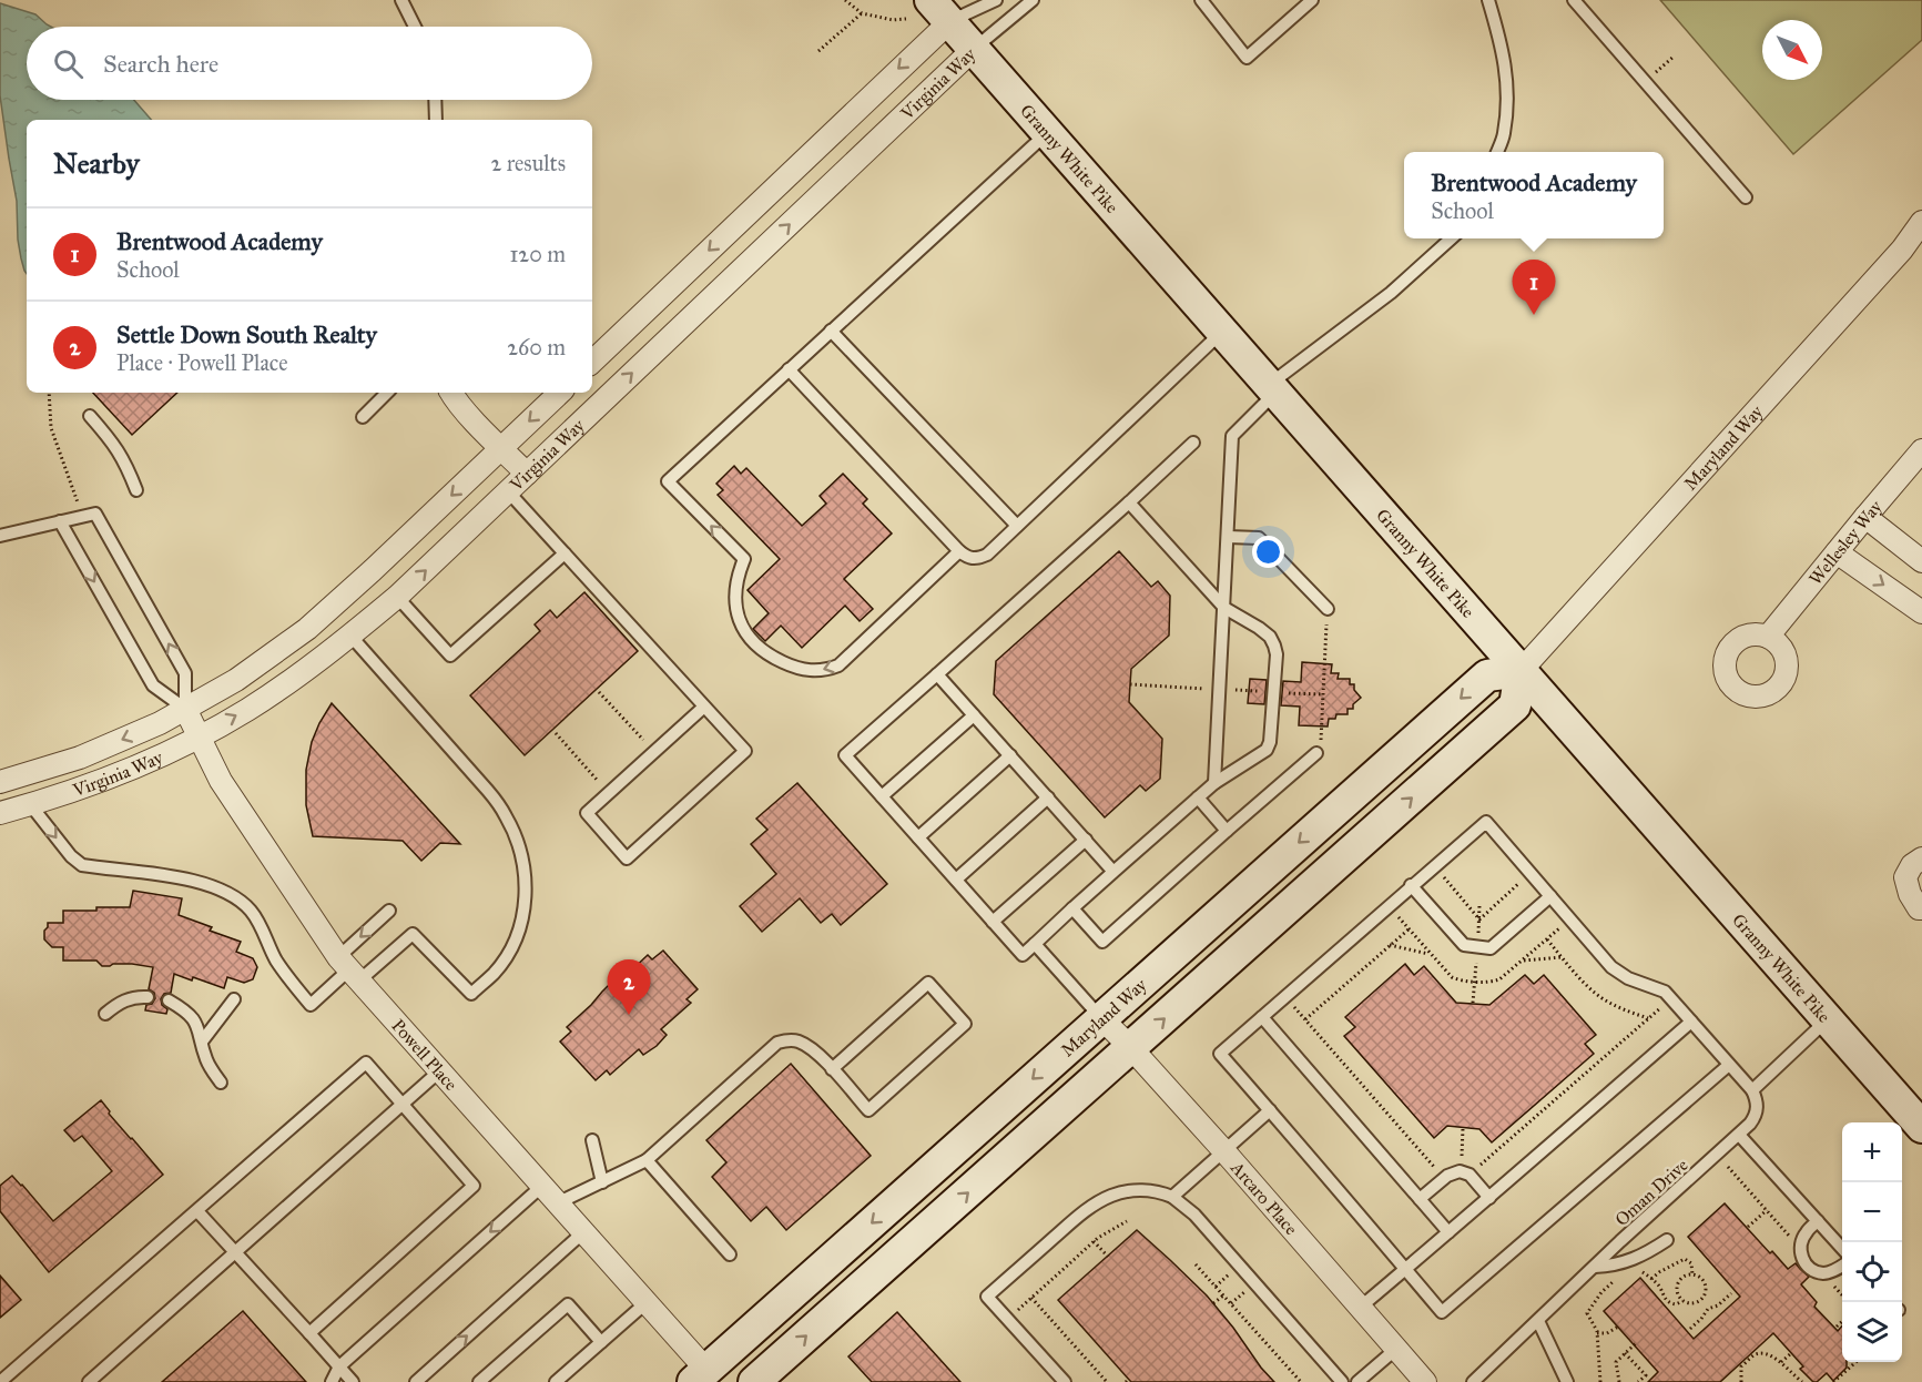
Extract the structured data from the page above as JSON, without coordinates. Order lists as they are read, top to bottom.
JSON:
{
  "streets": {
    "main road": ["Granny White Pike", "Maryland Way"],
    "street": [
      "Virginia Way",
      "Wellesley Way",
      "Powell Place",
      "Arcaro Place"
    ],
    "lane": ["Oman Drive"]
  },
  "crossings": [
    ["Virginia Way", "Granny White Pike"],
    ["Virginia Way", "Powell Place"],
    ["Granny White Pike", "Maryland Way"],
    ["Maryland Way", "Powell Place"],
    ["Maryland Way", "Arcaro Place"]
  ],
  "one_way": ["Maryland Way"],
  "north": "bottom right",
  "page": {
    "search": "Search here",
    "heading": ["Nearby", "2 results"],
    "popup": ["Brentwood Academy", "School"],
    "list": [
      {
        "mark": "1",
        "name": "Brentwood Academy",
        "note": "School",
        "value": "120 m"
      },
      {
        "mark": "2",
        "name": "Settle Down South Realty",
        "note": "Place · Powell Place",
        "value": "260 m"
      }
    ],
    "pins": ["1", "2"],
    "map_buttons": ["+", "−"]
  }
}
